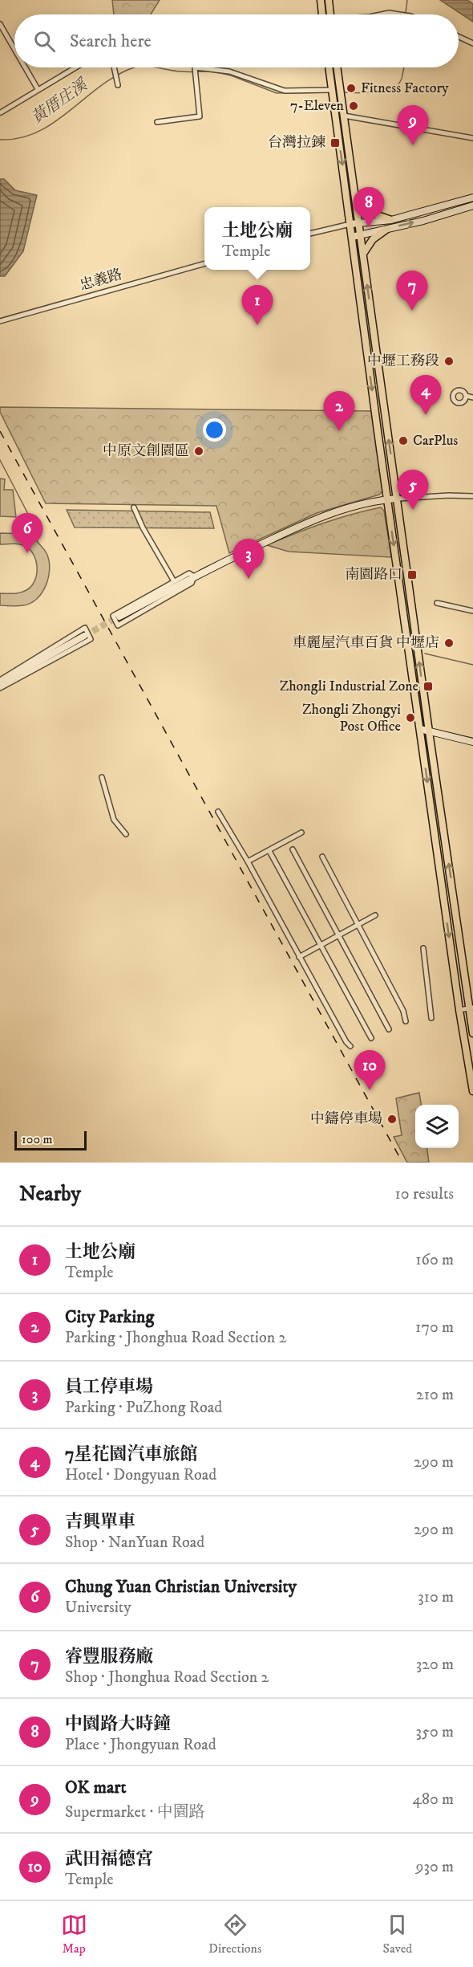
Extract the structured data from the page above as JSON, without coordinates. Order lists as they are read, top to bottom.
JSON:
{
  "streets": {
    "street": ["忠義路"]
  },
  "water": ["黃厝庄溪"],
  "places": {
    "other": [
      "Fitness Factory",
      "7-Eleven",
      "中壢工務段",
      "CarPlus",
      "中原文創園區",
      "車麗屋汽車百貨 中壢店",
      "Zhongli Zhongyi Post Office",
      "中鑄停車場"
    ],
    "transit": ["台灣拉鍊", "南園路口", "Zhongli Industrial Zone"]
  },
  "scale_bar": "100 m",
  "page": {
    "search": "Search here",
    "pins": [
      "9",
      "8",
      "7",
      "1",
      "4",
      "2",
      "5",
      "6",
      "3",
      "10"
    ],
    "popup": ["土地公廟", "Temple"],
    "scale": "100 m",
    "heading": ["Nearby", "10 results"],
    "list": [
      {
        "mark": "1",
        "name": "土地公廟",
        "note": "Temple",
        "value": "160 m"
      },
      {
        "mark": "2",
        "name": "City Parking",
        "note": "Parking · Jhonghua Road Section 2",
        "value": "170 m"
      },
      {
        "mark": "3",
        "name": "員工停車場",
        "note": "Parking · PuZhong Road",
        "value": "210 m"
      },
      {
        "mark": "4",
        "name": "7星花園汽車旅館",
        "note": "Hotel · Dongyuan Road",
        "value": "290 m"
      },
      {
        "mark": "5",
        "name": "吉興單車",
        "note": "Shop · NanYuan Road",
        "value": "290 m"
      },
      {
        "mark": "6",
        "name": "Chung Yuan Christian University",
        "note": "University",
        "value": "310 m"
      },
      {
        "mark": "7",
        "name": "睿豐服務廠",
        "note": "Shop · Jhonghua Road Section 2",
        "value": "320 m"
      },
      {
        "mark": "8",
        "name": "中園路大時鐘",
        "note": "Place · Jhongyuan Road",
        "value": "350 m"
      },
      {
        "mark": "9",
        "name": "OK mart",
        "note": "Supermarket · 中園路",
        "value": "480 m"
      },
      {
        "mark": "10",
        "name": "武田福德宮",
        "note": "Temple",
        "value": "930 m"
      }
    ],
    "nav": ["Map", "Directions", "Saved"]
  }
}
